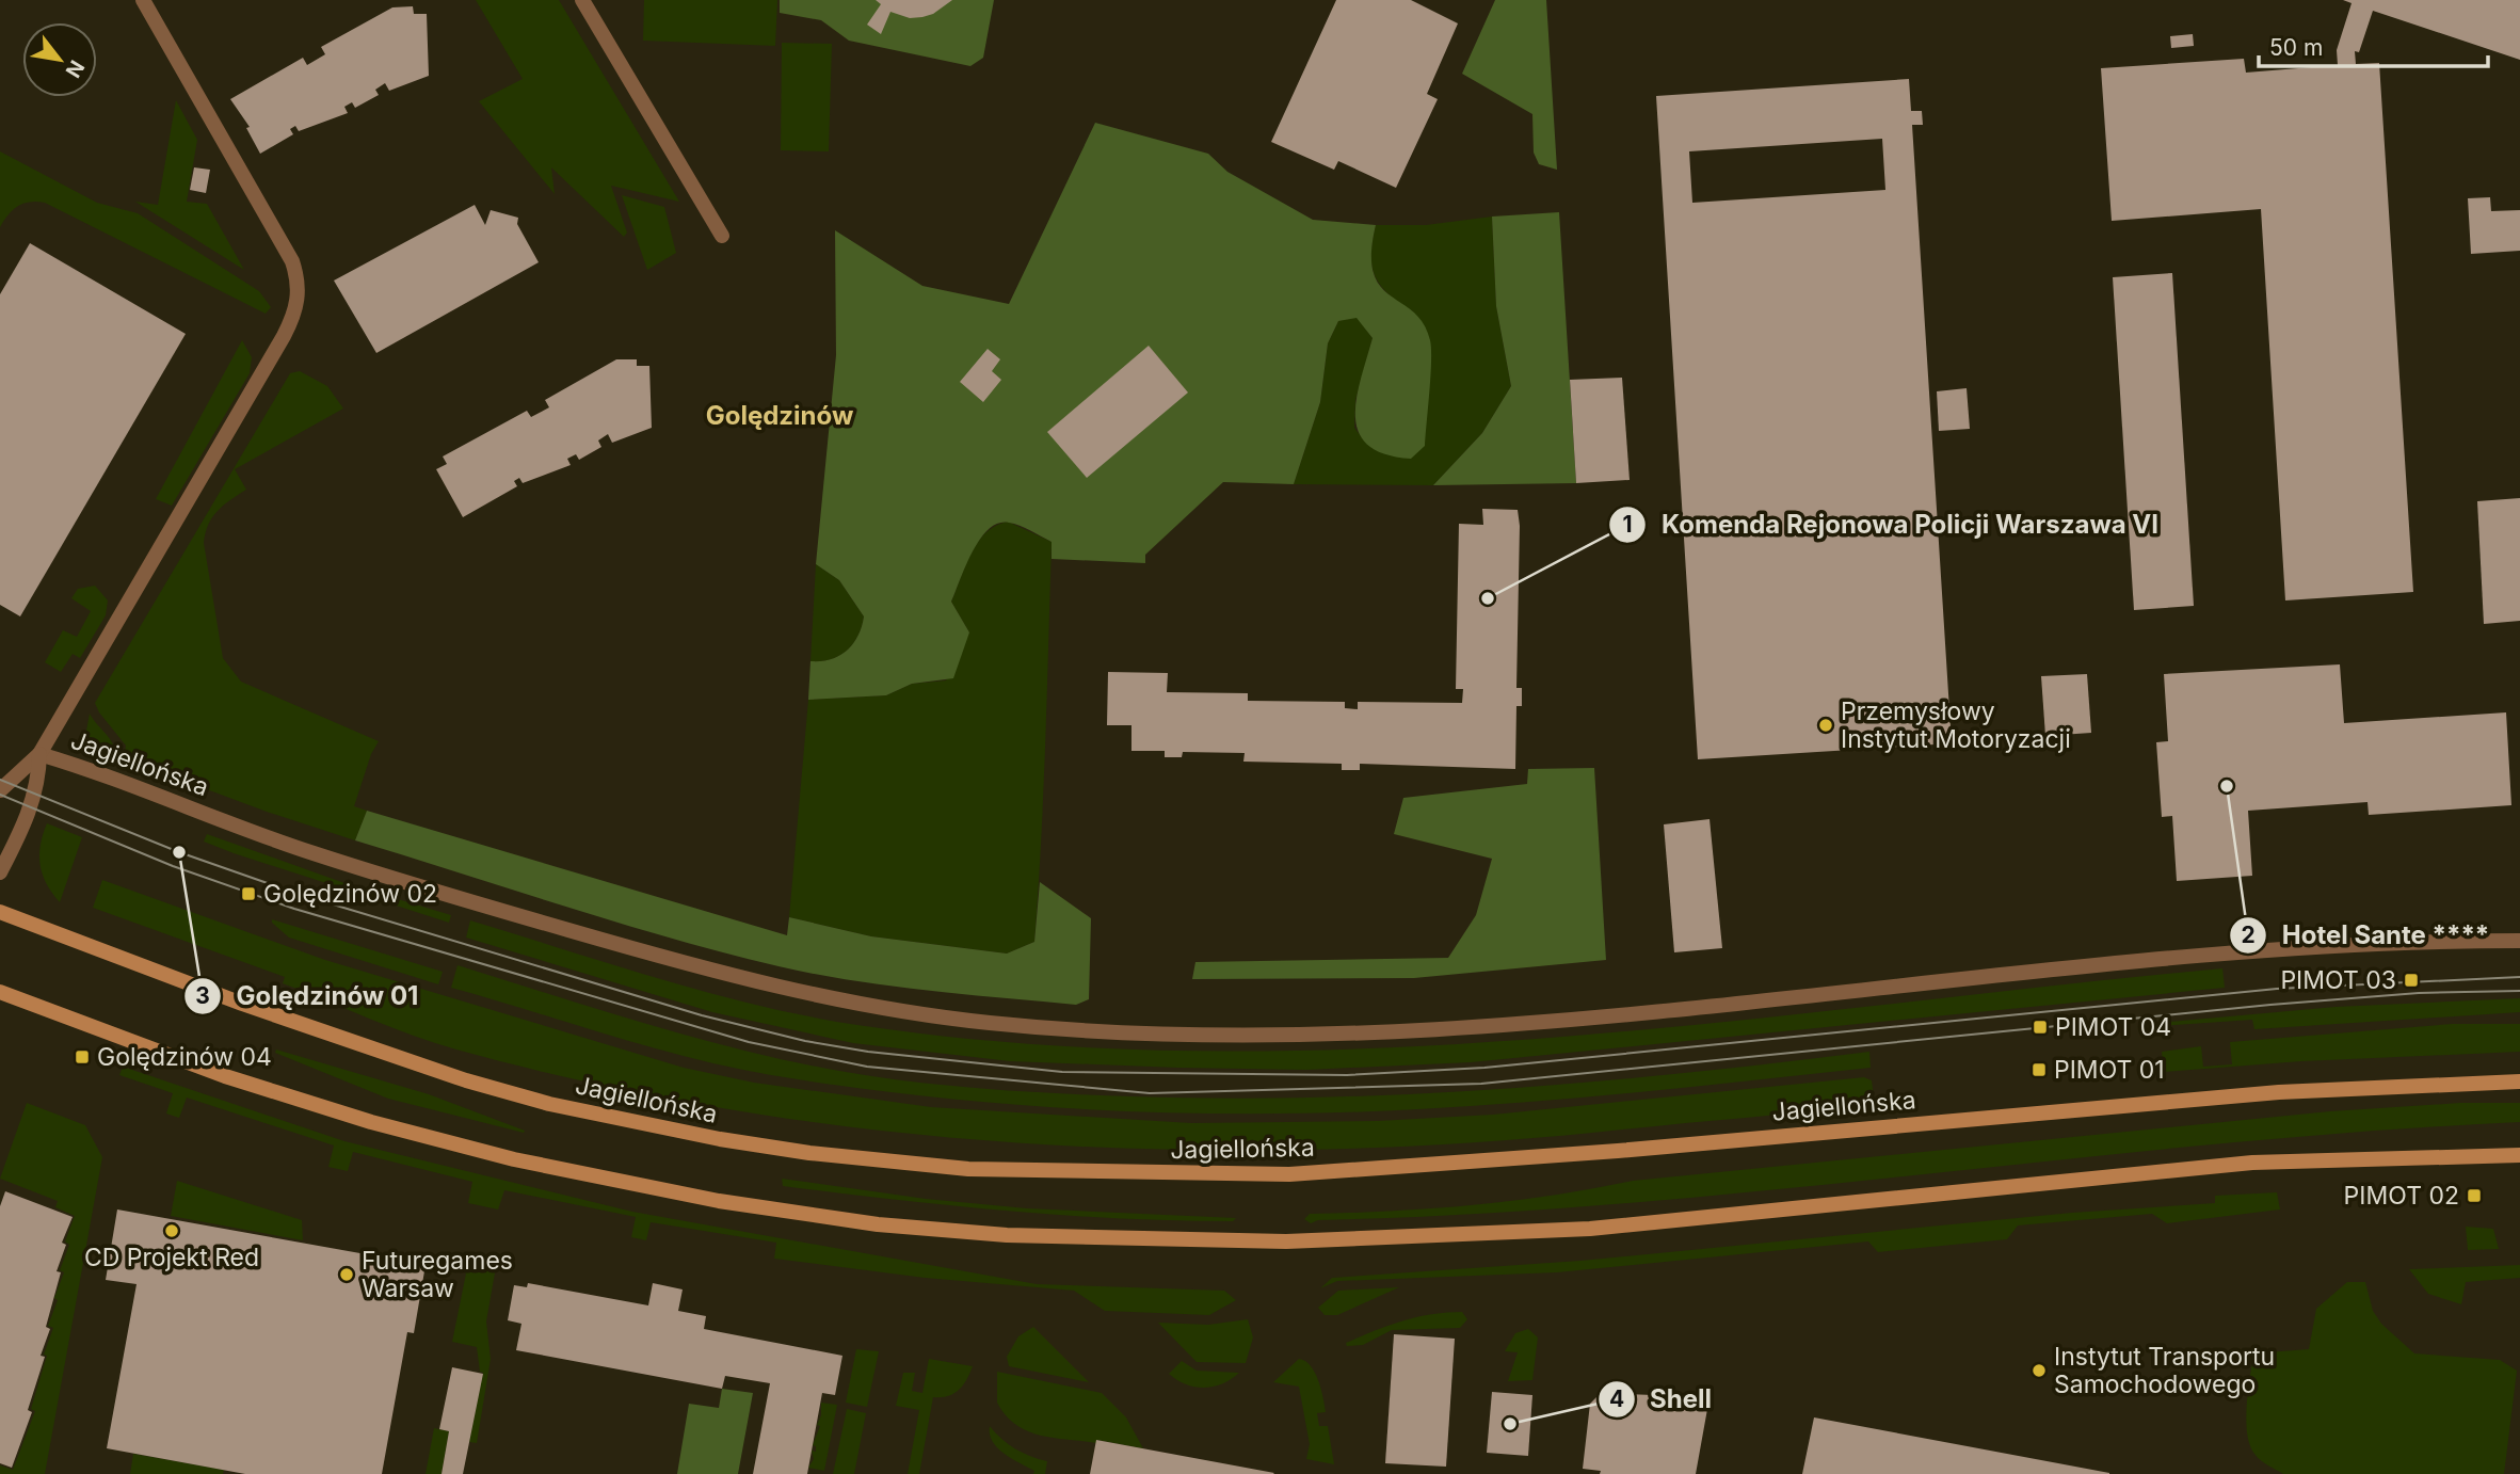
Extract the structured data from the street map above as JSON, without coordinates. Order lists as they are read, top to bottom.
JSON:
{
  "streets": {
    "main road": ["Jagiellońska"]
  },
  "districts": ["Golędzinów"],
  "places": {
    "other": [
      "Komenda Rejonowa Policji Warszawa VI",
      "Przemysłowy Instytut Motoryzacji",
      "Hotel Sante ****",
      "Golędzinów 01",
      "CD Projekt Red",
      "Futuregames Warsaw",
      "Instytut Transportu Samochodowego",
      "Shell"
    ],
    "transit": [
      "Golędzinów 02",
      "PIMOT 03",
      "PIMOT 04",
      "Golędzinów 04",
      "PIMOT 01",
      "PIMOT 02"
    ]
  },
  "scale_bar": "50 m",
  "north": "bottom right"
}
